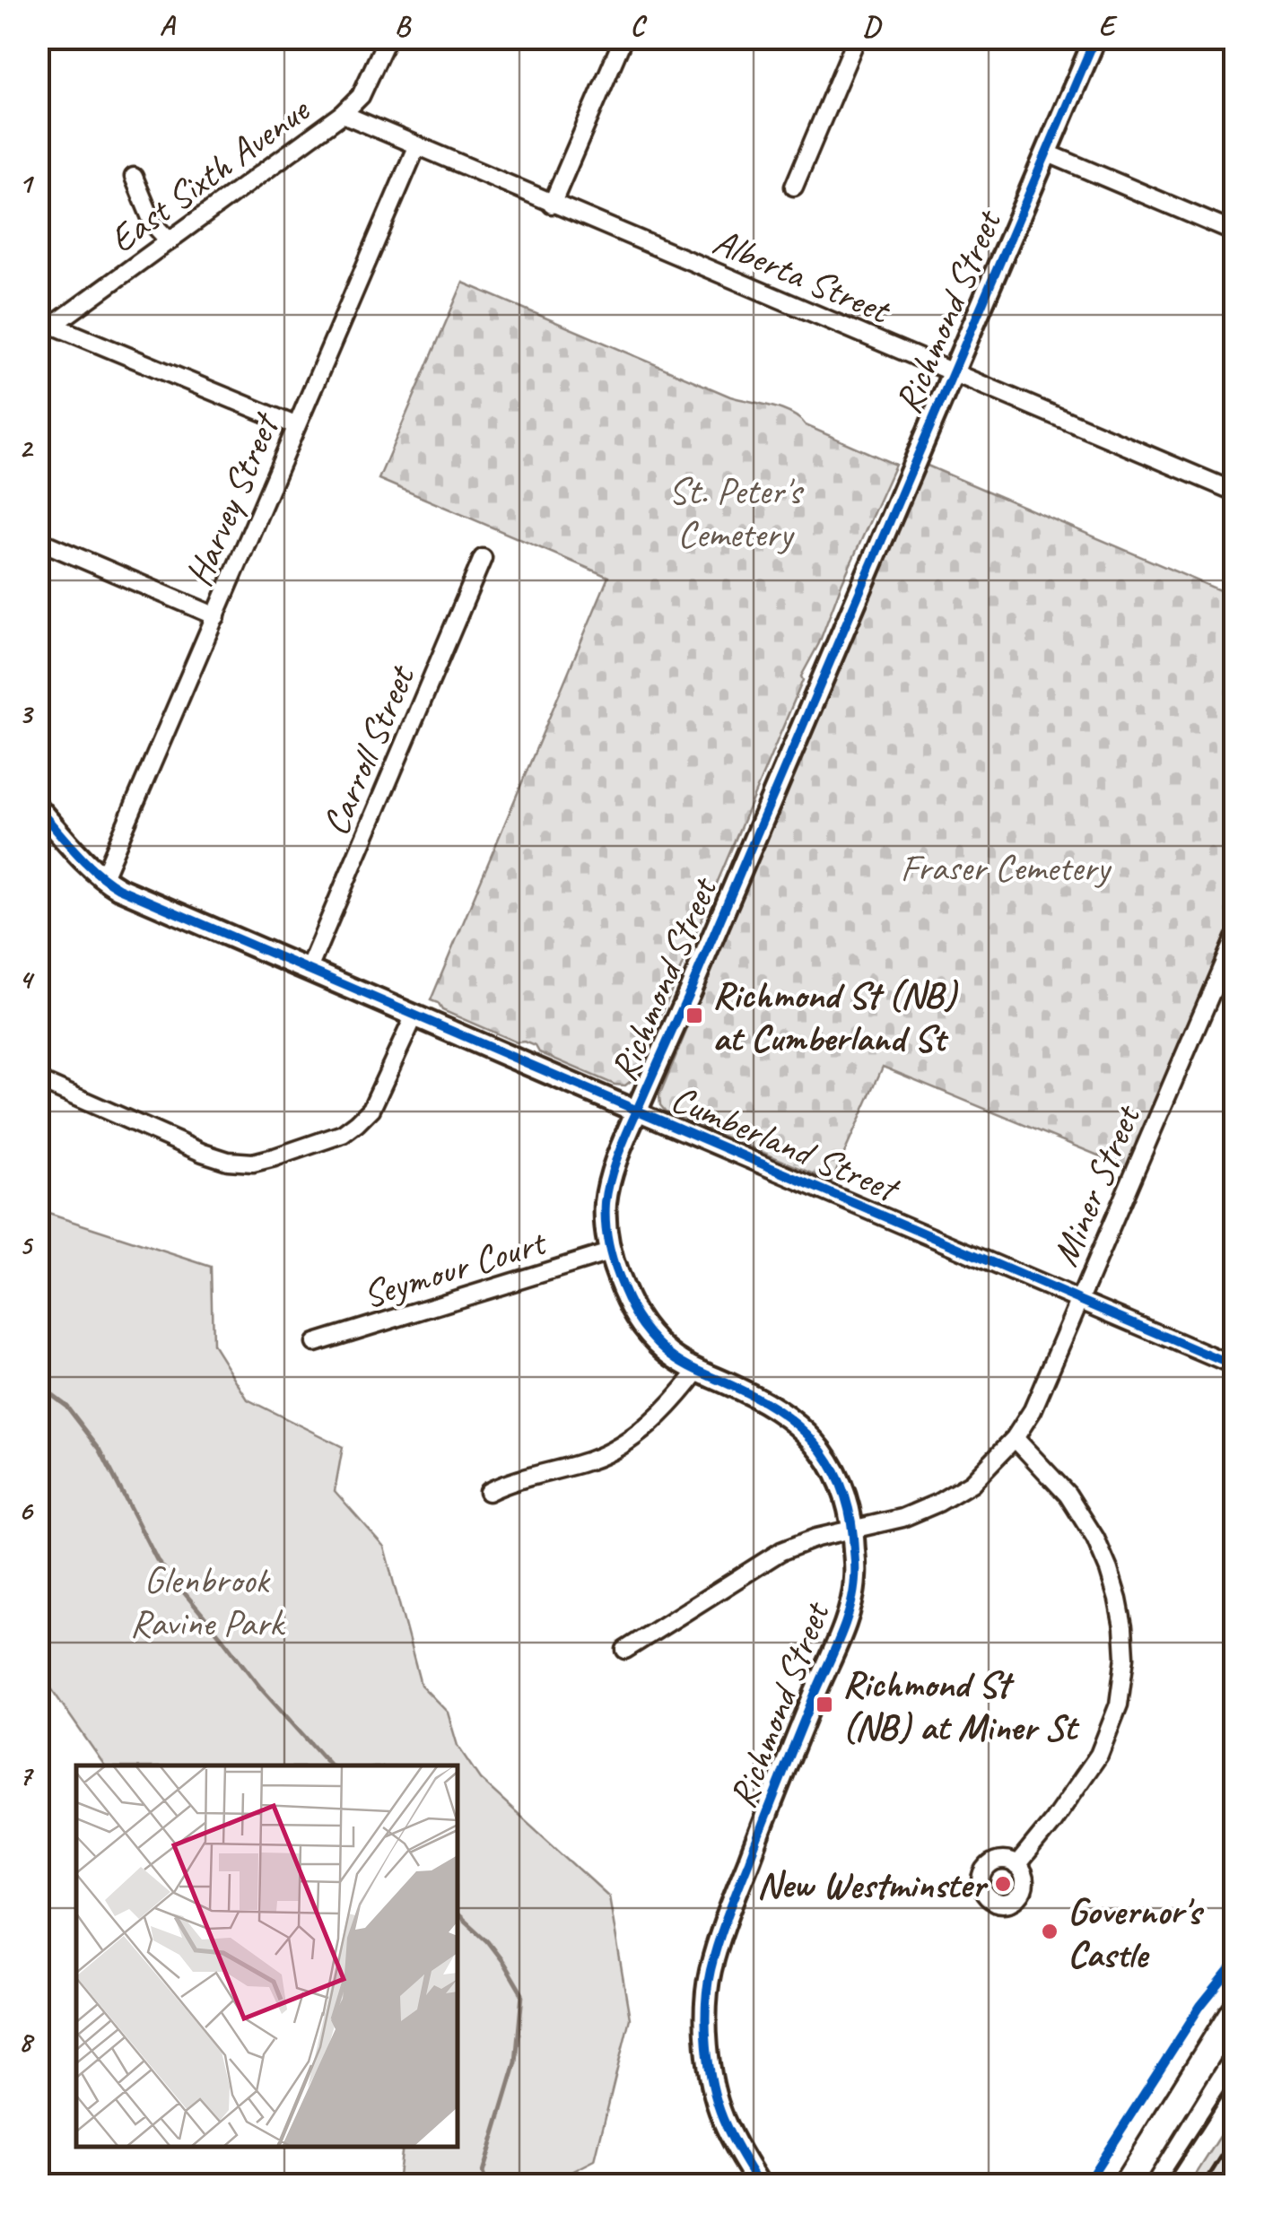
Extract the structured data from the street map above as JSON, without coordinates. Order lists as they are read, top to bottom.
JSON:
{
  "streets": {
    "street": [
      "East Sixth Avenue",
      "Alberta Street",
      "Richmond Street",
      "Harvey Street",
      "Carroll Street",
      "Cumberland Street",
      "Miner Street",
      "Seymour Court"
    ]
  },
  "crossings": [
    ["East Sixth Avenue", "Alberta Street"],
    ["Alberta Street", "Richmond Street"],
    ["Alberta Street", "Harvey Street"],
    ["Richmond Street", "Cumberland Street"],
    ["Richmond Street", "Miner Street"],
    ["Richmond Street", "Seymour Court"],
    ["Harvey Street", "Cumberland Street"],
    ["Carroll Street", "Cumberland Street"],
    ["Cumberland Street", "Miner Street"]
  ],
  "parks": ["St. Peter's Cemetery", "Fraser Cemetery", "Glenbrook Ravine Park"],
  "places": {
    "transit": ["Richmond St (NB) at Cumberland St", "Richmond St (NB) at Miner St"],
    "other": ["New Westminster", "Governor's Castle"]
  },
  "grid": {
    "columns": [
      "A",
      "B",
      "C",
      "D",
      "E"
    ],
    "rows": [
      "1",
      "2",
      "3",
      "4",
      "5",
      "6",
      "7",
      "8"
    ]
  }
}
